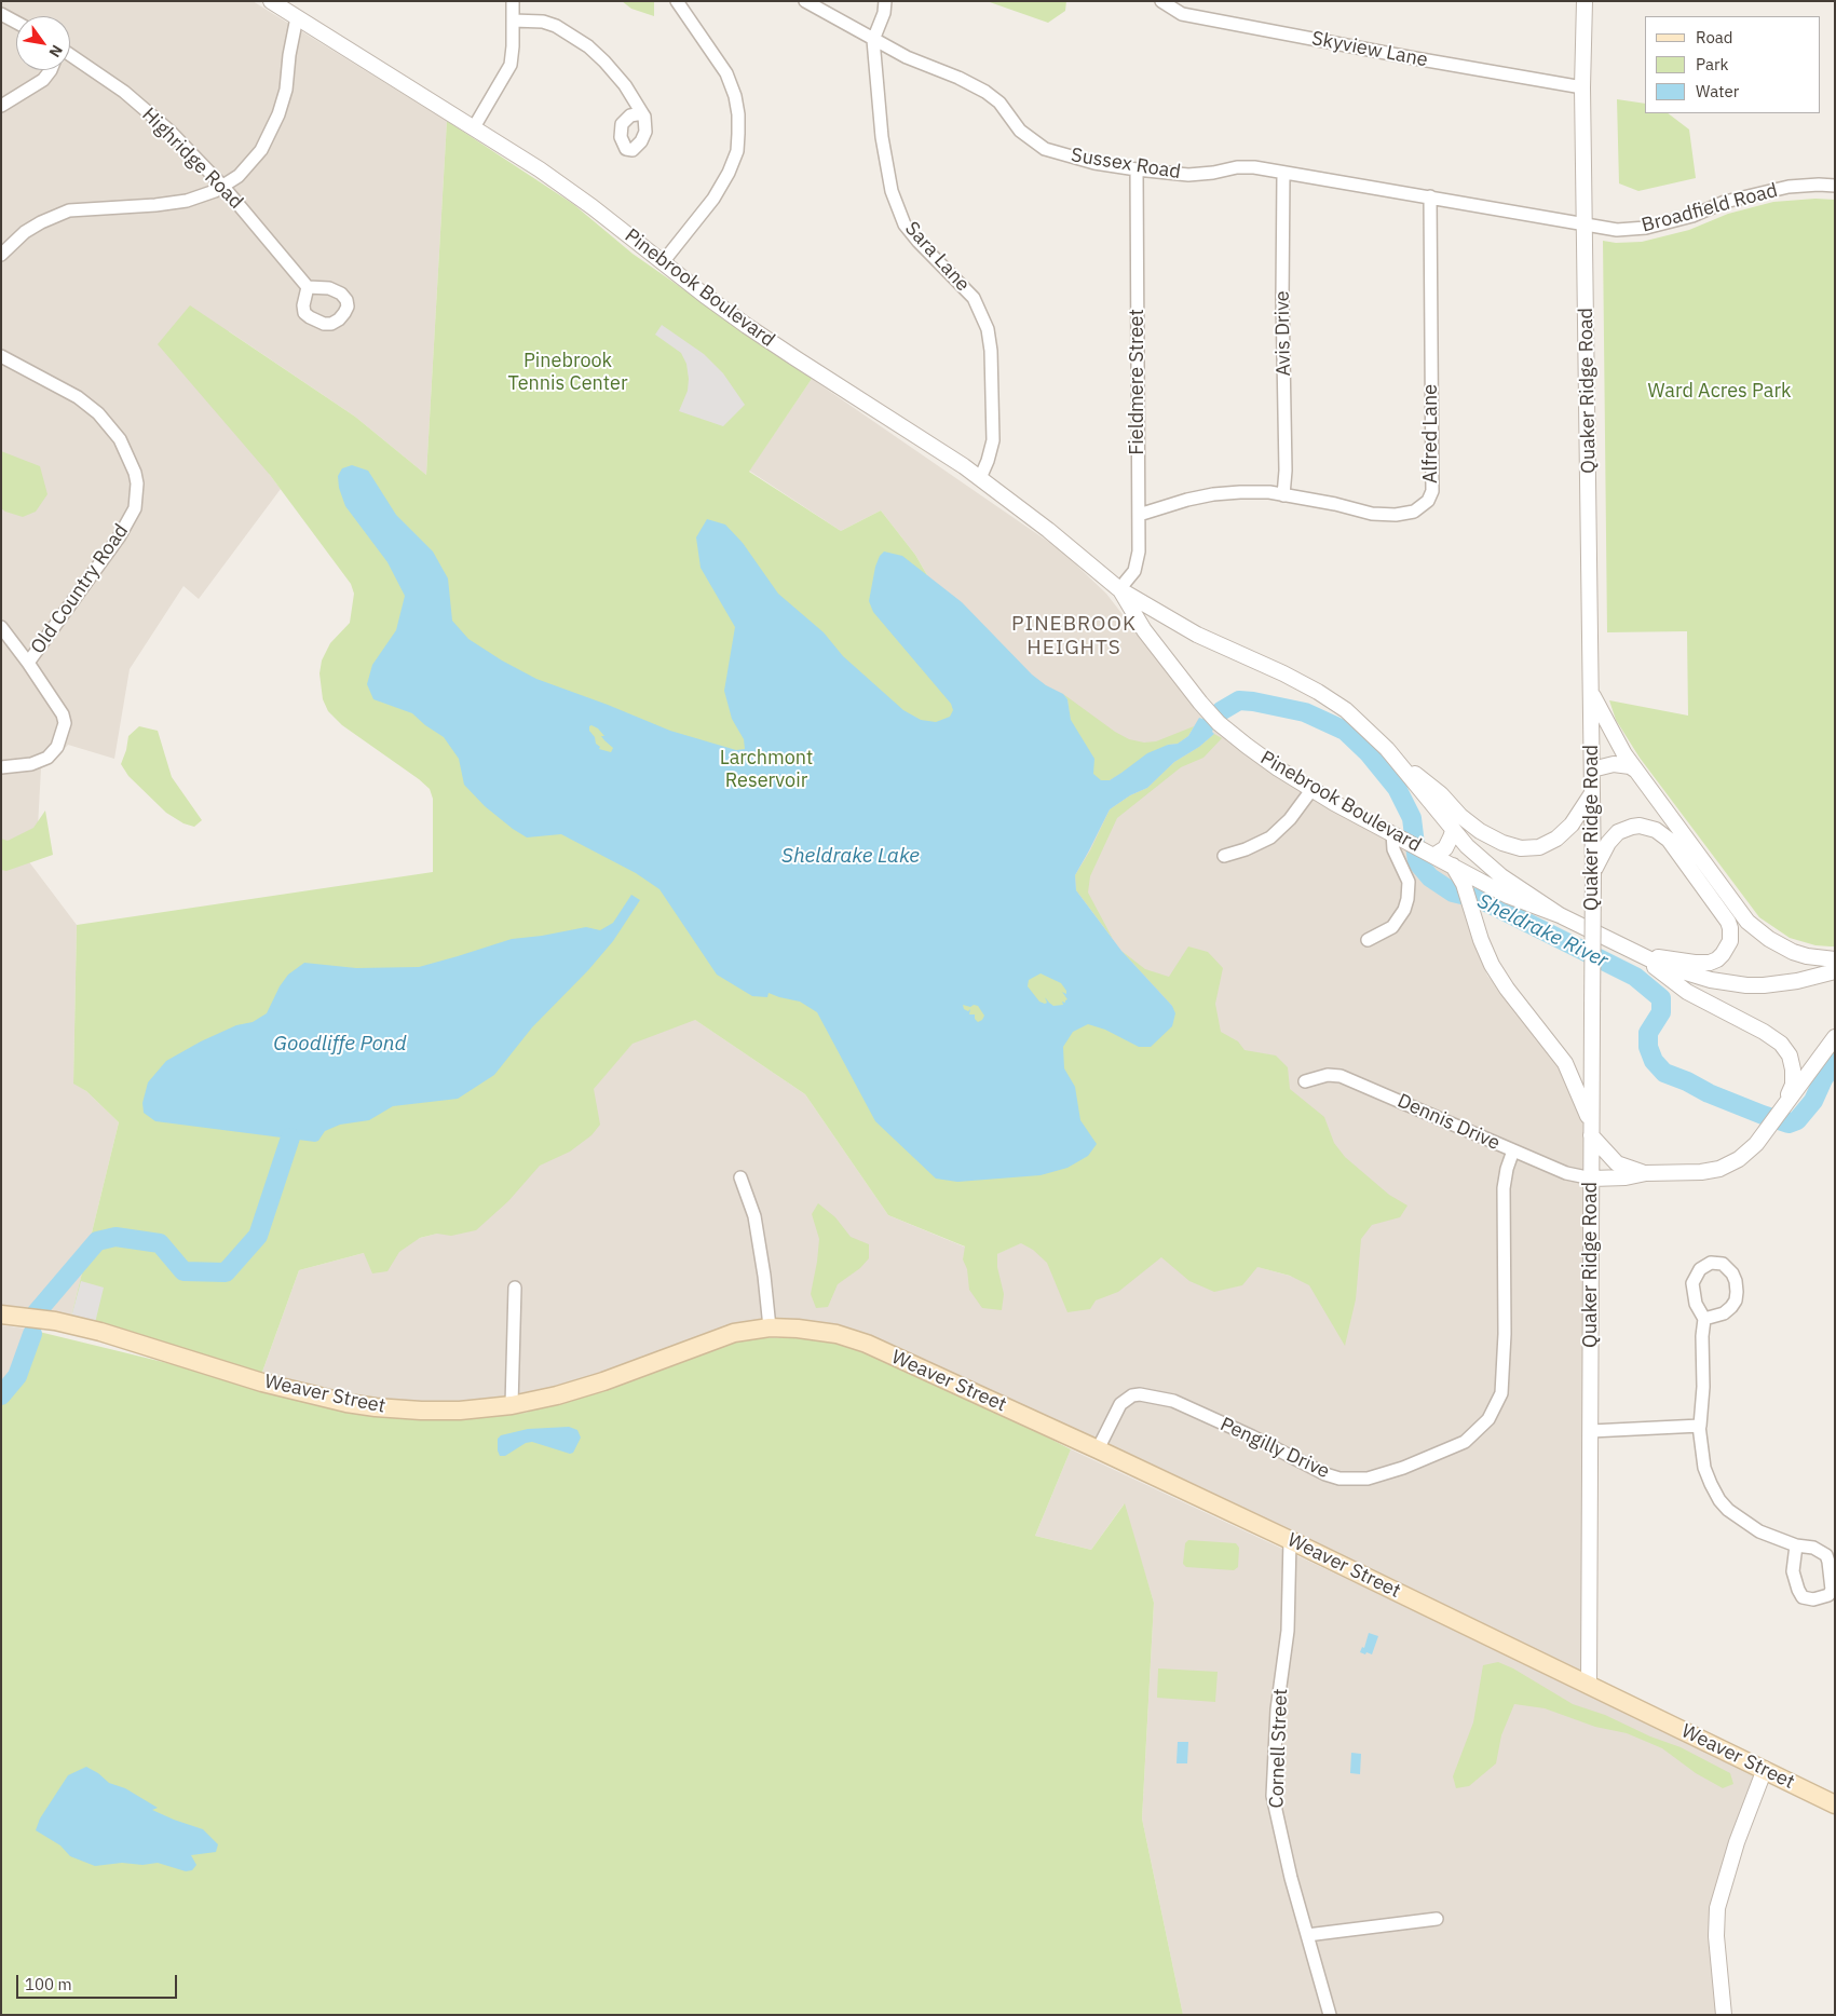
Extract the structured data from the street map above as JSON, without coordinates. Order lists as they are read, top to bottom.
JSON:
{
  "streets": {
    "main road": ["Weaver Street"],
    "street": [
      "Skyview Lane",
      "Highridge Road",
      "Sussex Road",
      "Broadfield Road",
      "Sara Lane",
      "Pinebrook Boulevard",
      "Avis Drive",
      "Fieldmere Street",
      "Quaker Ridge Road",
      "Alfred Lane",
      "Old Country Road",
      "Dennis Drive",
      "Pengilly Drive",
      "Cornell Street"
    ]
  },
  "crossings": [
    ["Skyview Lane", "Quaker Ridge Road"],
    ["Sussex Road", "Broadfield Road"],
    ["Sussex Road", "Sara Lane"],
    ["Sussex Road", "Avis Drive"],
    ["Sussex Road", "Fieldmere Street"],
    ["Sussex Road", "Quaker Ridge Road"],
    ["Sussex Road", "Alfred Lane"],
    ["Broadfield Road", "Quaker Ridge Road"],
    ["Sara Lane", "Pinebrook Boulevard"],
    ["Pinebrook Boulevard", "Fieldmere Street"],
    ["Avis Drive", "Alfred Lane"],
    ["Fieldmere Street", "Alfred Lane"],
    ["Quaker Ridge Road", "Dennis Drive"],
    ["Quaker Ridge Road", "Weaver Street"],
    ["Dennis Drive", "Pengilly Drive"],
    ["Weaver Street", "Pengilly Drive"],
    ["Weaver Street", "Cornell Street"]
  ],
  "districts": ["PINEBROOK HEIGHTS"],
  "water": ["Sheldrake Lake", "Sheldrake River", "Goodliffe Pond"],
  "parks": ["Pinebrook Tennis Center", "Ward Acres Park", "Larchmont Reservoir"],
  "legend": ["Road", "Park", "Water"],
  "scale_bar": "100 m",
  "north": "bottom right"
}
